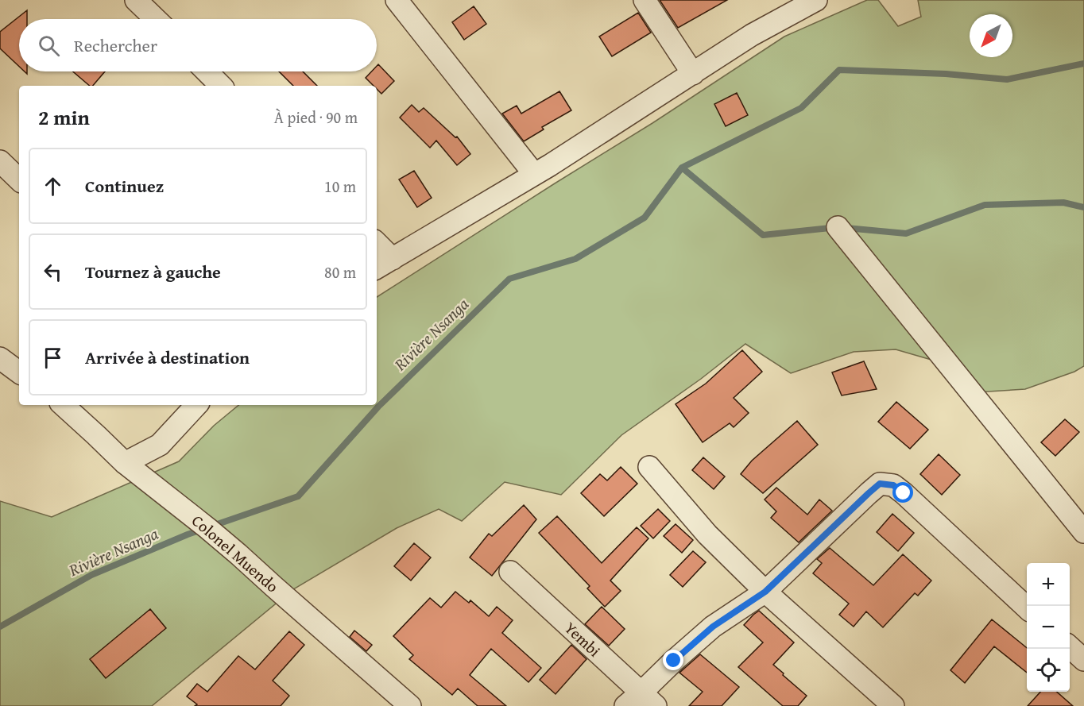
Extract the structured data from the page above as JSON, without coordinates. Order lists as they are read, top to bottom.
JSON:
{
  "streets": {
    "street": ["Colonel Muendo", "Yembi"]
  },
  "water": ["Rivière Nsanga"],
  "north": "bottom left",
  "page": {
    "search": "Rechercher",
    "heading": ["2 min", "À pied · 90 m"],
    "list": [
      ["Continuez", "10 m"],
      ["Tournez à gauche", "80 m"],
      "Arrivée à destination"
    ],
    "map_buttons": ["+", "−"]
  }
}
